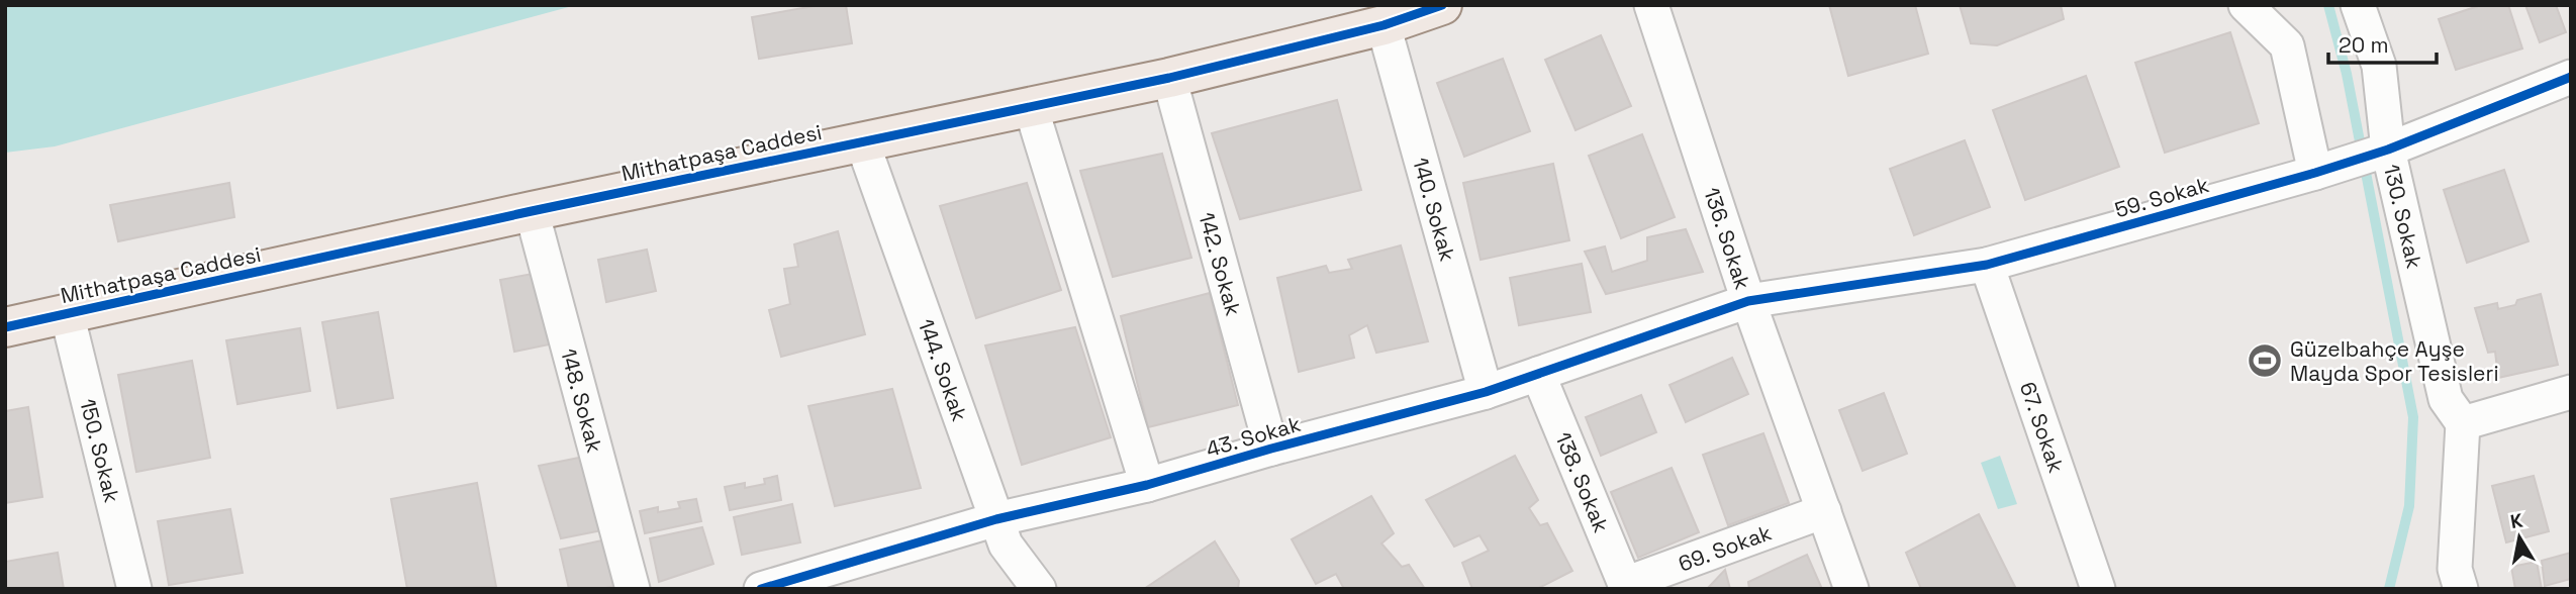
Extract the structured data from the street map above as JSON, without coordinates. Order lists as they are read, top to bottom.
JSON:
{
  "streets": {
    "main road": ["Mithatpaşa Caddesi"],
    "street": [
      "59. Sokak",
      "140. Sokak",
      "130. Sokak",
      "136. Sokak",
      "142. Sokak",
      "144. Sokak",
      "148. Sokak",
      "67. Sokak",
      "43. Sokak",
      "150. Sokak",
      "138. Sokak",
      "69. Sokak"
    ]
  },
  "crossings": [
    ["Mithatpaşa Caddesi", "140. Sokak"],
    ["Mithatpaşa Caddesi", "142. Sokak"],
    ["Mithatpaşa Caddesi", "144. Sokak"],
    ["Mithatpaşa Caddesi", "148. Sokak"],
    ["Mithatpaşa Caddesi", "150. Sokak"],
    ["59. Sokak", "130. Sokak"],
    ["59. Sokak", "136. Sokak"],
    ["59. Sokak", "67. Sokak"],
    ["59. Sokak", "43. Sokak"],
    ["140. Sokak", "43. Sokak"],
    ["136. Sokak", "43. Sokak"],
    ["136. Sokak", "69. Sokak"],
    ["142. Sokak", "43. Sokak"],
    ["144. Sokak", "43. Sokak"],
    ["43. Sokak", "138. Sokak"],
    ["138. Sokak", "69. Sokak"]
  ],
  "places": {
    "sports": ["Güzelbahçe Ayşe Mayda Spor Tesisleri"]
  },
  "scale_bar": "20 m",
  "north": "top"
}
